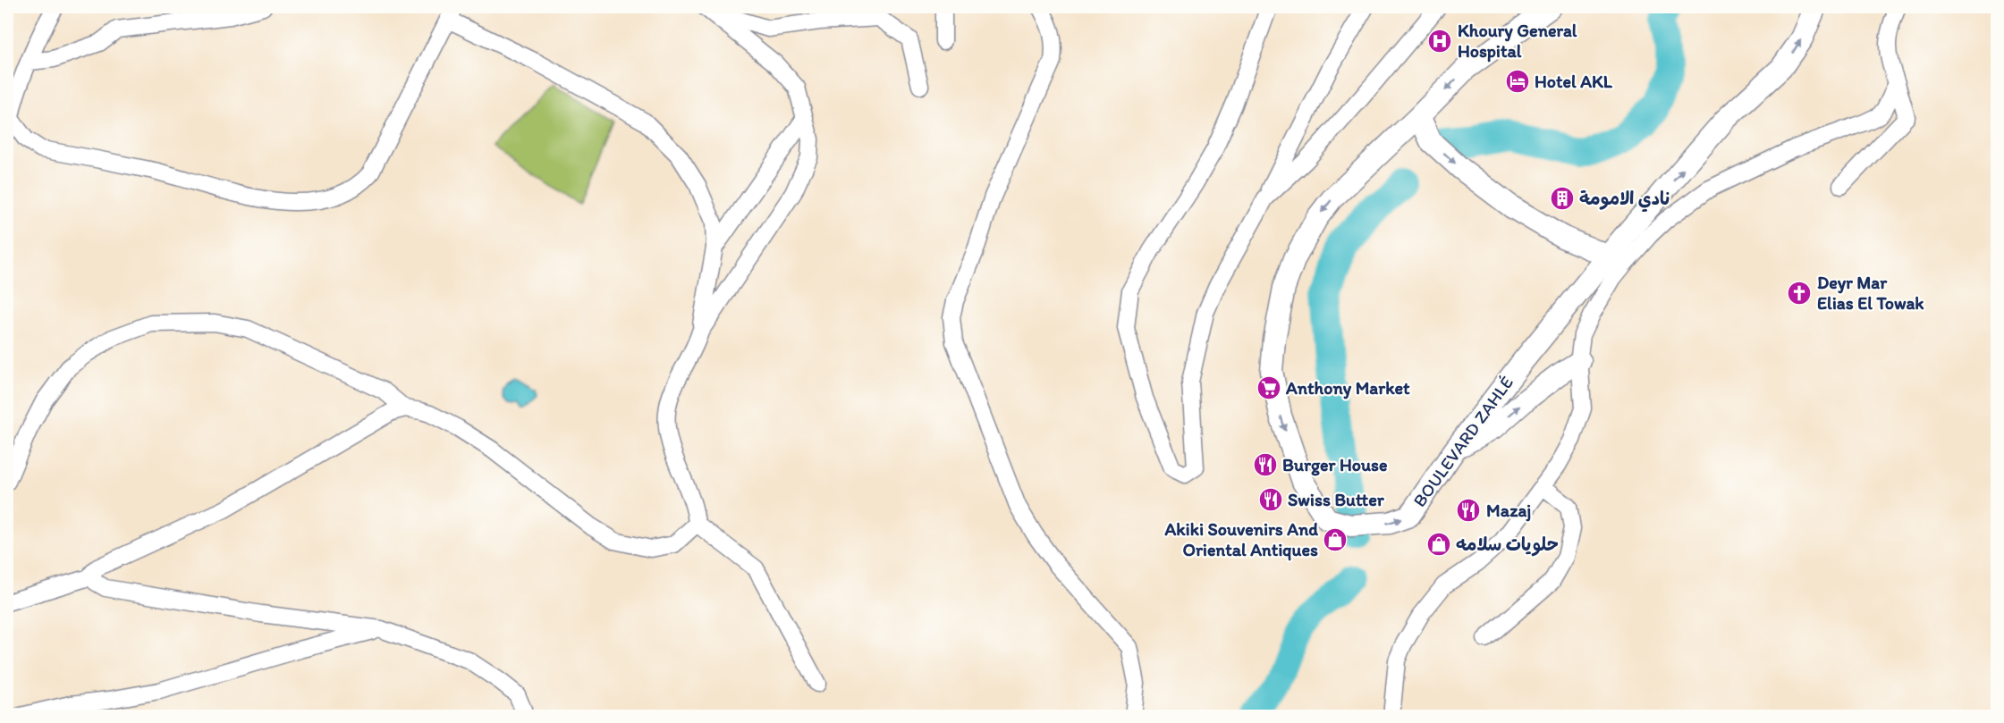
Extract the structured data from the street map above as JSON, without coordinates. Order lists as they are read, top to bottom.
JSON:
{
  "streets": {
    "main road": ["BOULEVARD ZAHLÉ"]
  },
  "places": {
    "hospital": ["Khoury General Hospital"],
    "hotel": ["Hotel AKL"],
    "building": ["نادي الامومة"],
    "church": ["Deyr Mar Elias El Towak"],
    "supermarket": ["Anthony Market"],
    "restaurant": ["Burger House", "Swiss Butter", "Mazaj"],
    "shop": ["Akiki Souvenirs And Oriental Antiques", "حلويات سلامه"]
  }
}
